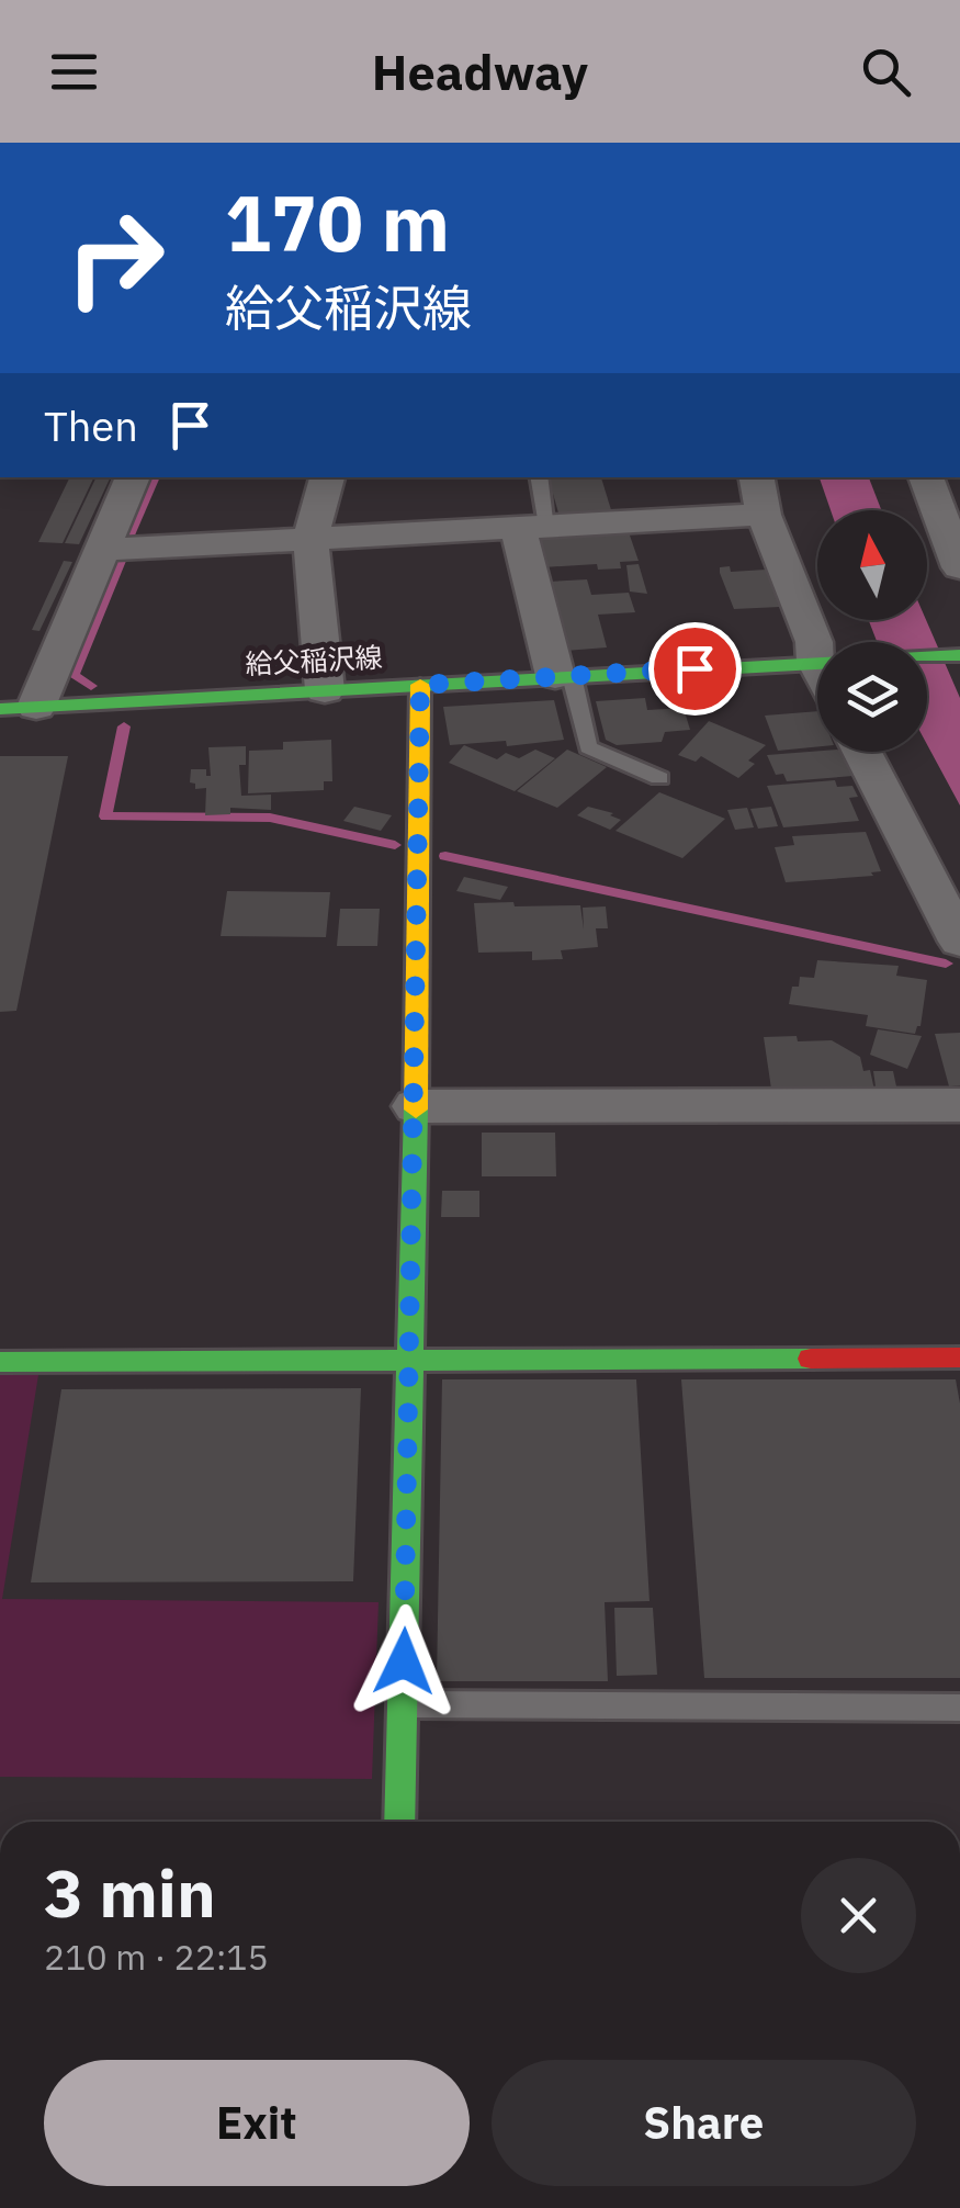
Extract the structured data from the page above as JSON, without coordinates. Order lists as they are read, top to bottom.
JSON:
{
  "streets": {
    "street": ["給父稲沢線"]
  },
  "north": "top",
  "page": {
    "header": "Headway",
    "turn": ["170 m", "給父稲沢線"],
    "then": "Then",
    "heading": ["3 min", "210 m · 22:15"],
    "buttons": ["Exit", "Share"]
  }
}
